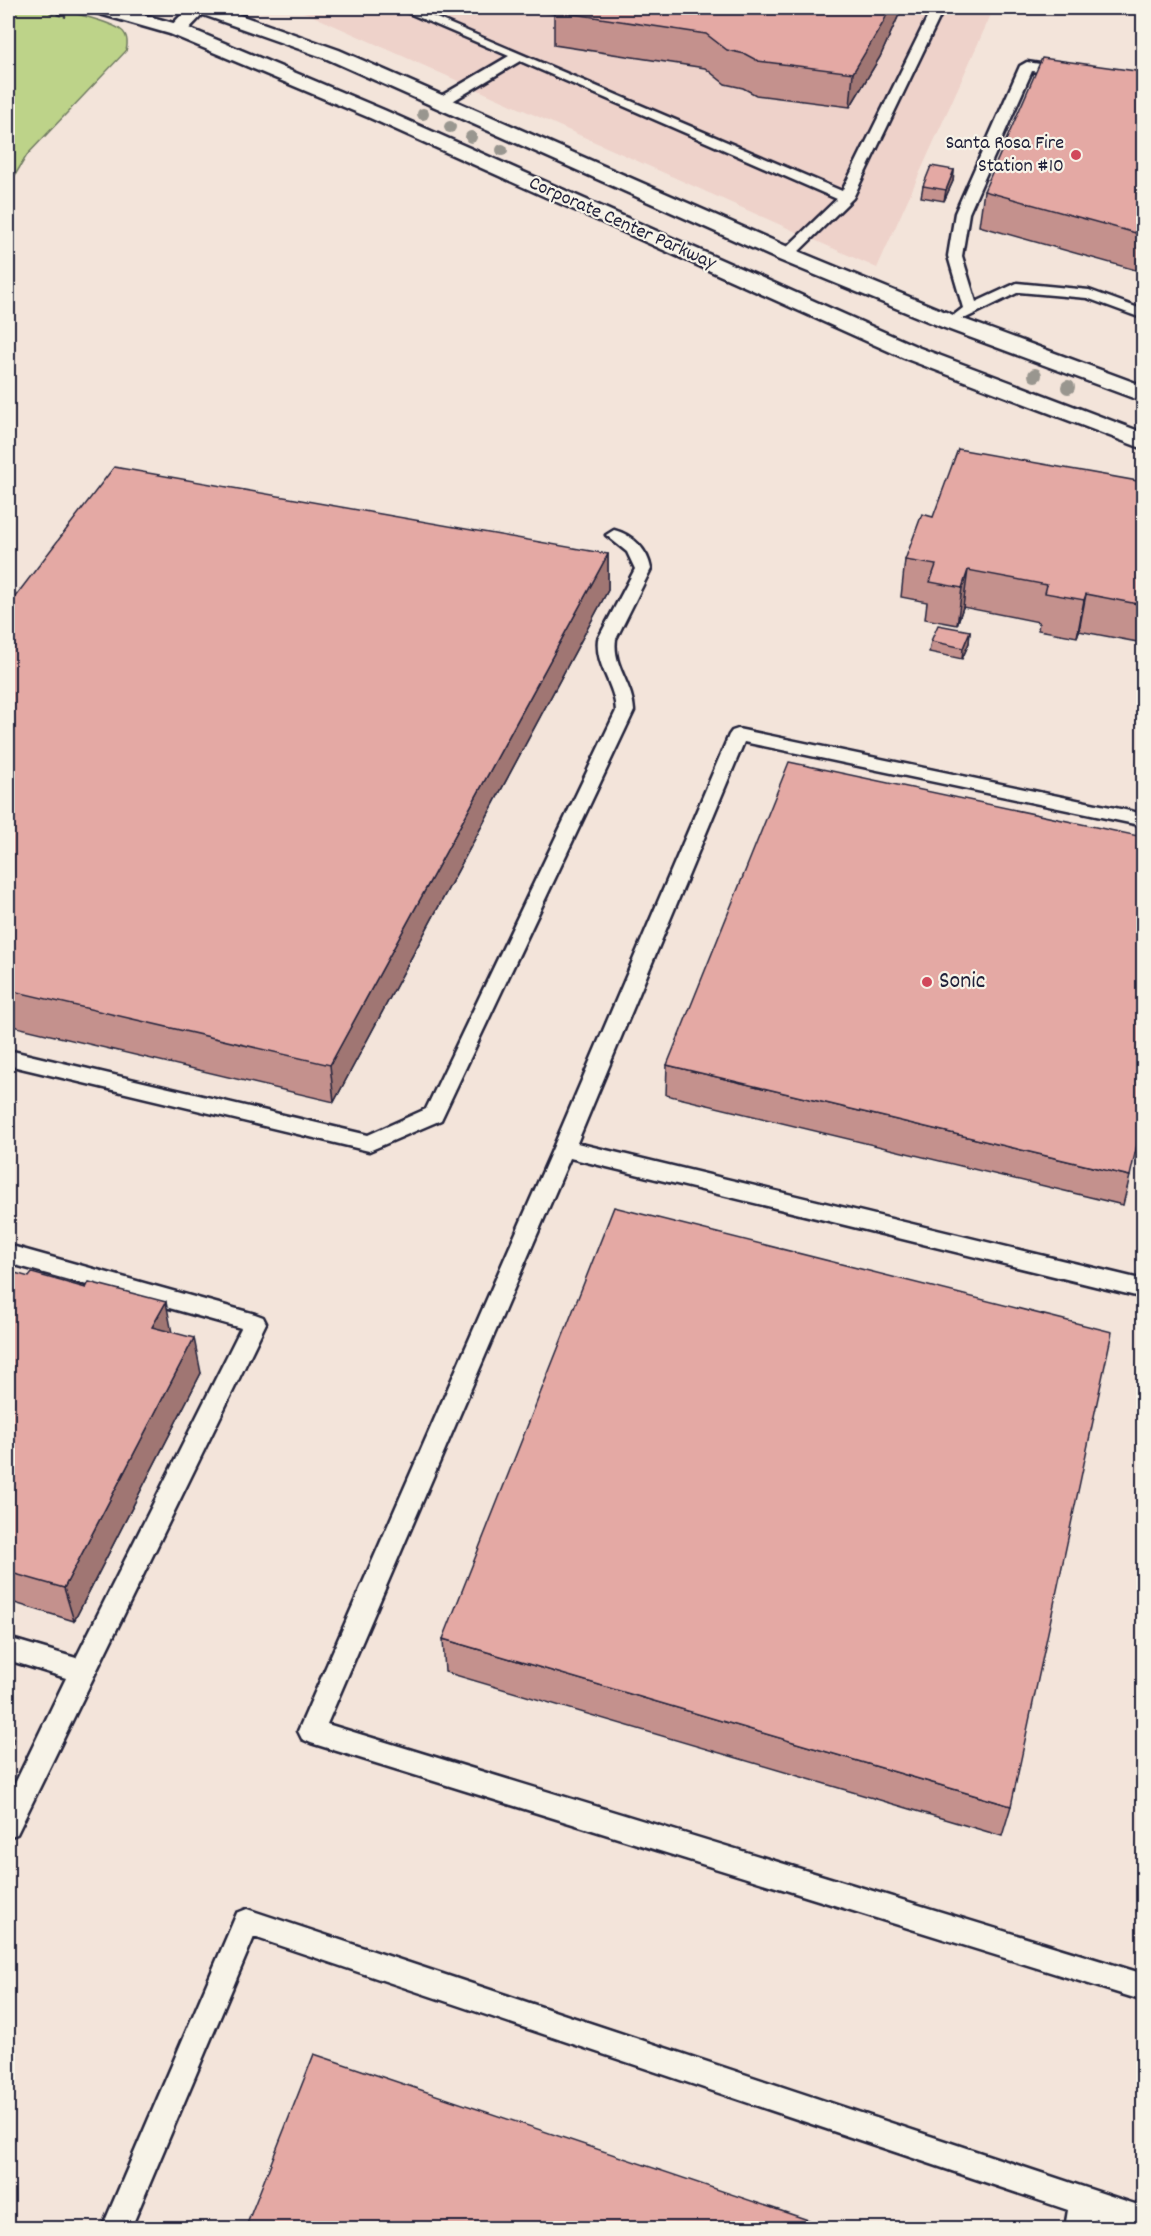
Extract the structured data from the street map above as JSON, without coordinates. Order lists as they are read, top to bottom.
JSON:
{
  "streets": {
    "street": ["Corporate Center Parkway"]
  },
  "places": ["Santa Rosa Fire Station #10", "Sonic"]
}
